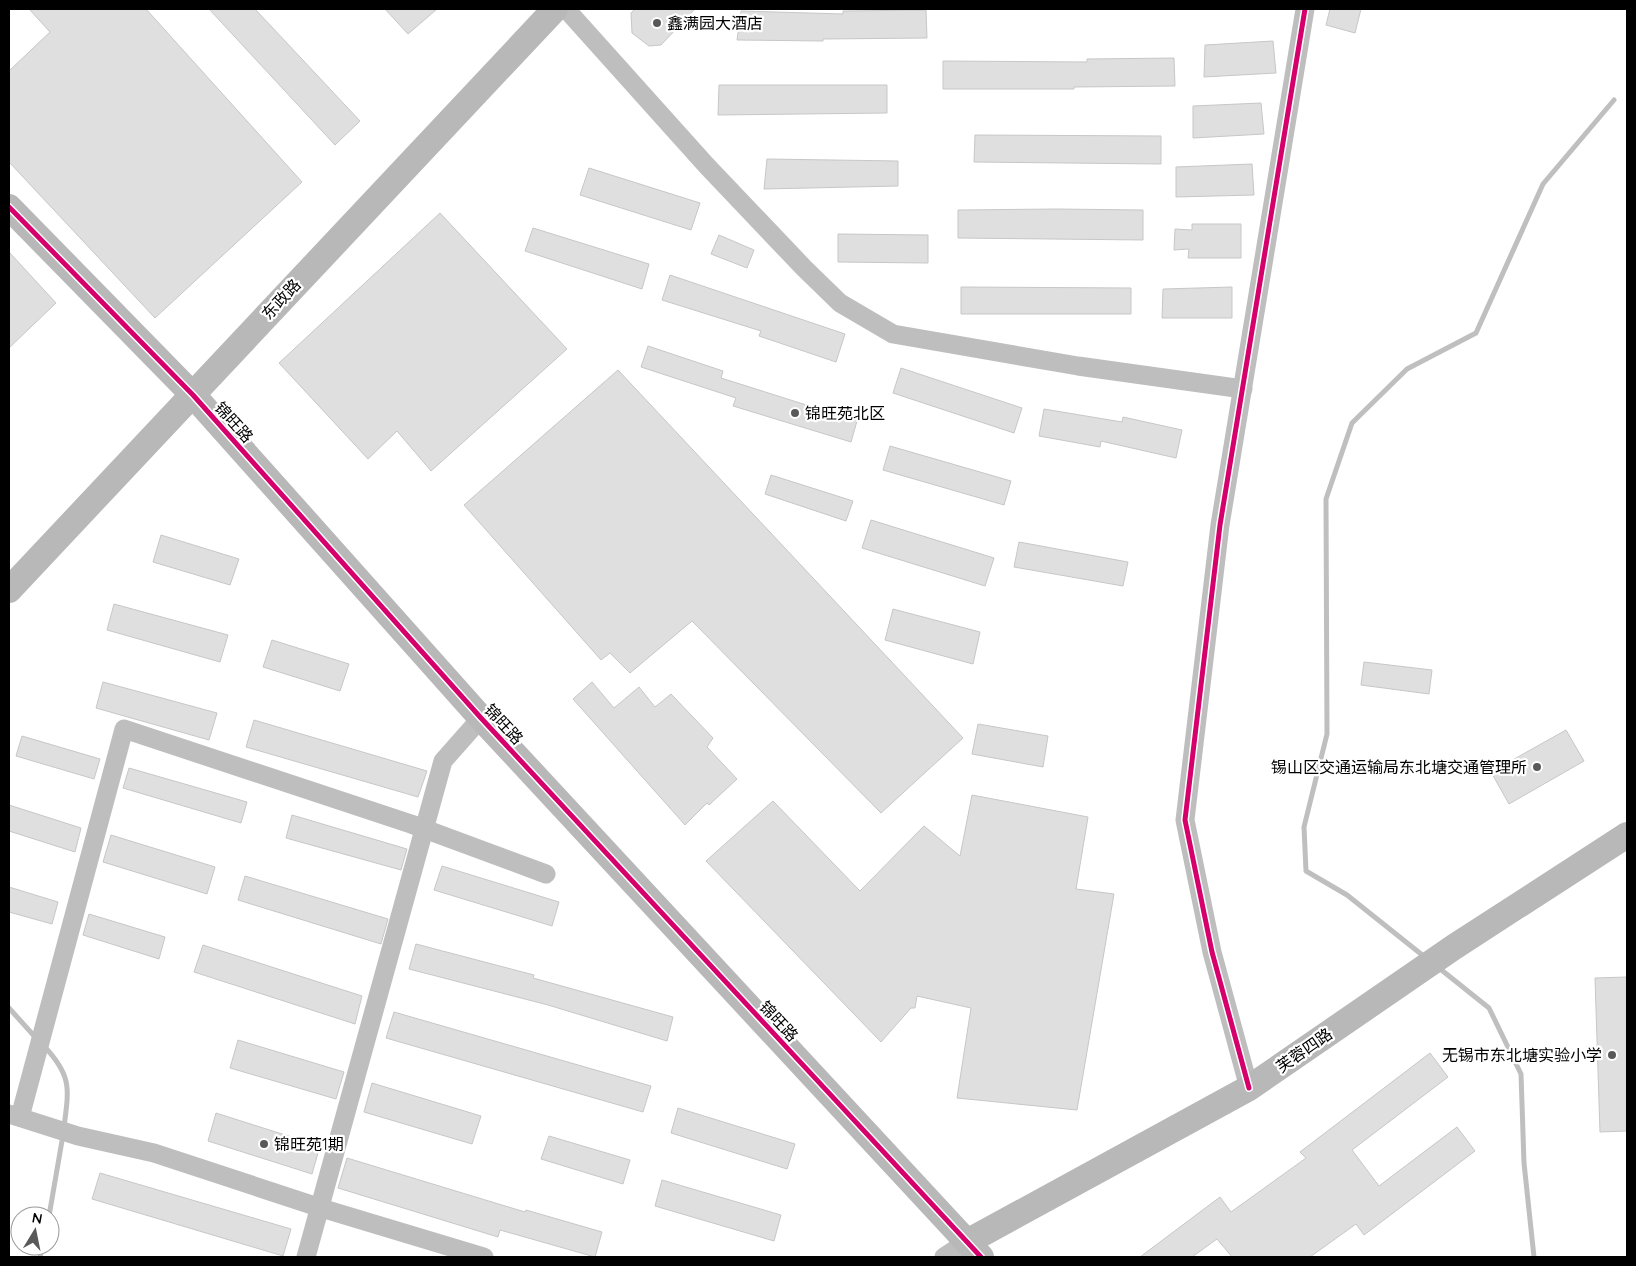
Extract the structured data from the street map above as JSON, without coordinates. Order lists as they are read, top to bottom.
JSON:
{
  "streets": {
    "street": ["东政路", "锦旺路", "芙蓉四路"]
  },
  "crossings": [
    ["东政路", "锦旺路"],
    ["锦旺路", "芙蓉四路"]
  ],
  "places": [
    "鑫满园大酒店",
    "锦旺苑北区",
    "锡山区交通运输局东北塘交通管理所",
    "无锡市东北塘实验小学",
    "锦旺苑1期"
  ],
  "north": "top"
}
